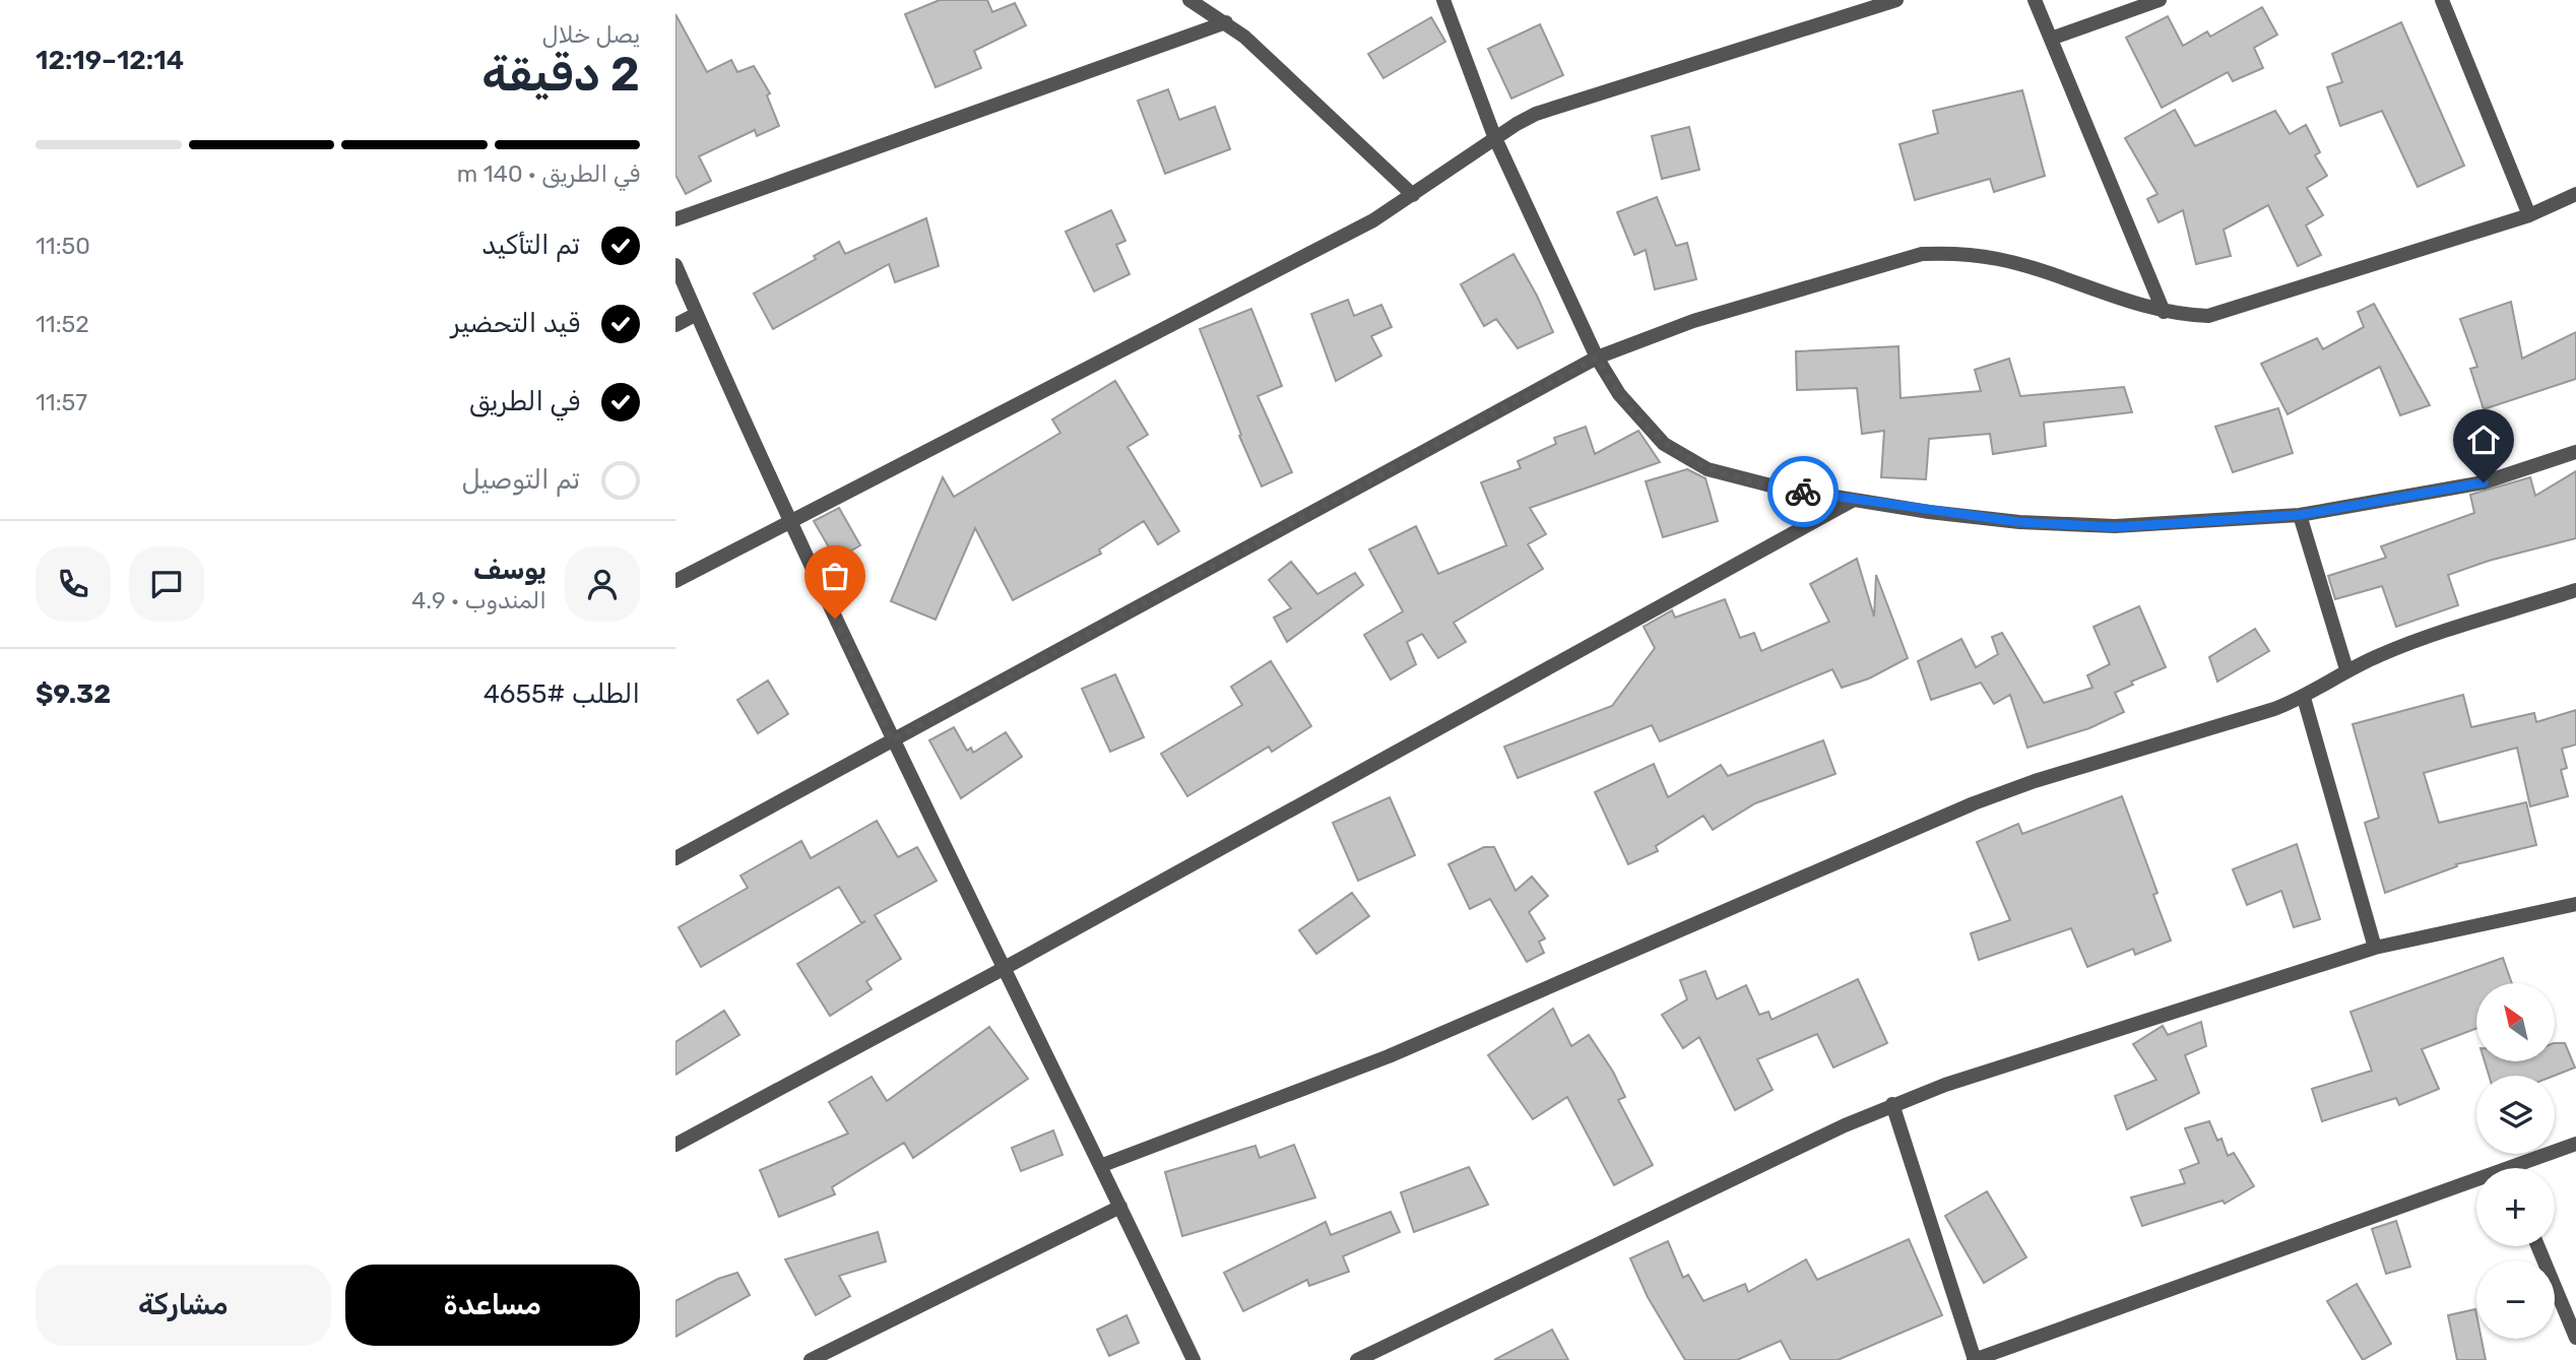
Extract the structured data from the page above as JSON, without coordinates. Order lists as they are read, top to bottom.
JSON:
{
  "north": "top left",
  "page": {
    "heading": ["2 دقيقة", "يصل خلال", "12:14–12:19"],
    "panel": [
      "يوسف",
      "المندوب · 4.9",
      "الطلب #4655",
      "$9.32"
    ],
    "bar": "في الطريق · 140 m",
    "list": [
      ["تم التأكيد", "11:50"],
      ["قيد التحضير", "11:52"],
      ["في الطريق", "11:57"],
      "تم التوصيل"
    ],
    "map_buttons": ["+", "−"],
    "buttons": ["مساعدة", "مشاركة"]
  }
}
